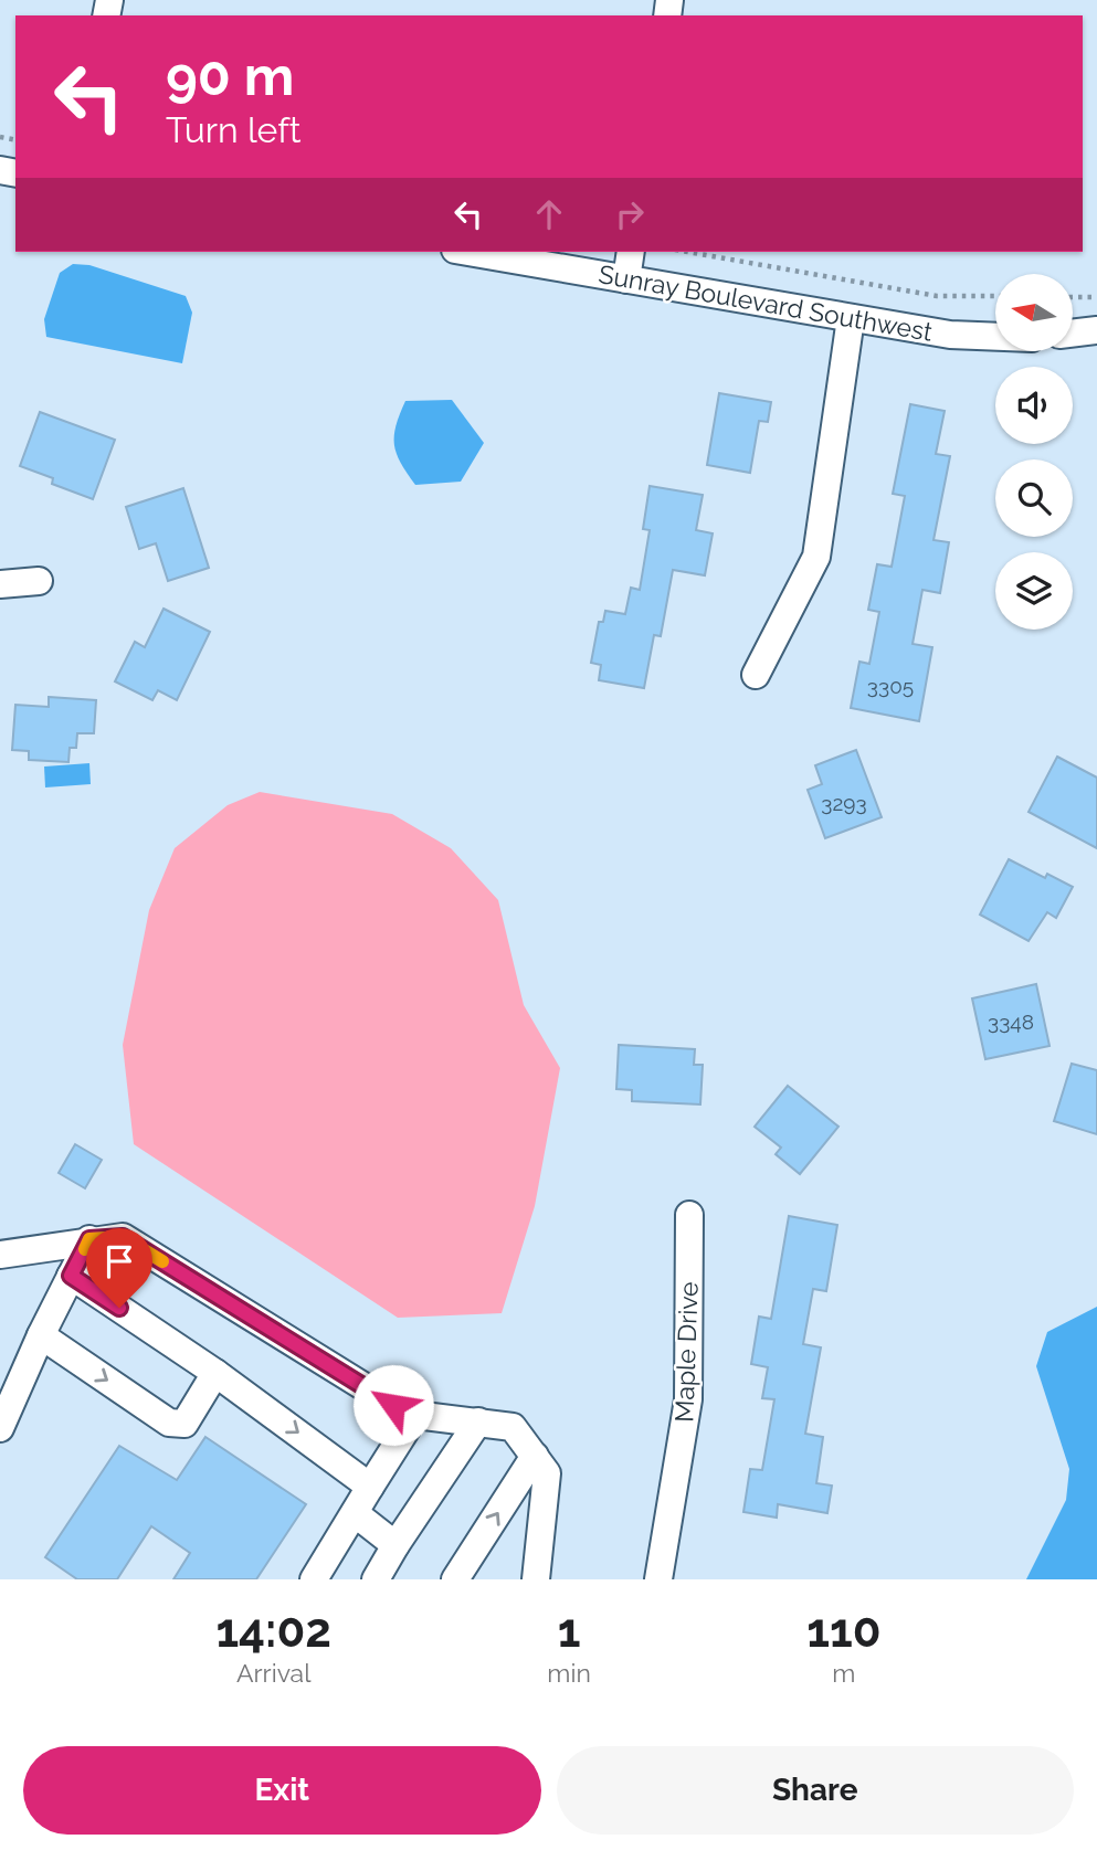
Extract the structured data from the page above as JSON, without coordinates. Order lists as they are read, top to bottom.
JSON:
{
  "streets": {
    "street": ["Sunray Boulevard Southwest", "Maple Drive"]
  },
  "house_numbers": ["3305", "3293", "3348"],
  "north": "left",
  "page": {
    "turn": ["90 m", "Turn left"],
    "eta": [
      "14:02",
      "Arrival",
      "1",
      "min",
      "110",
      "m"
    ],
    "buttons": ["Exit", "Share"]
  }
}
